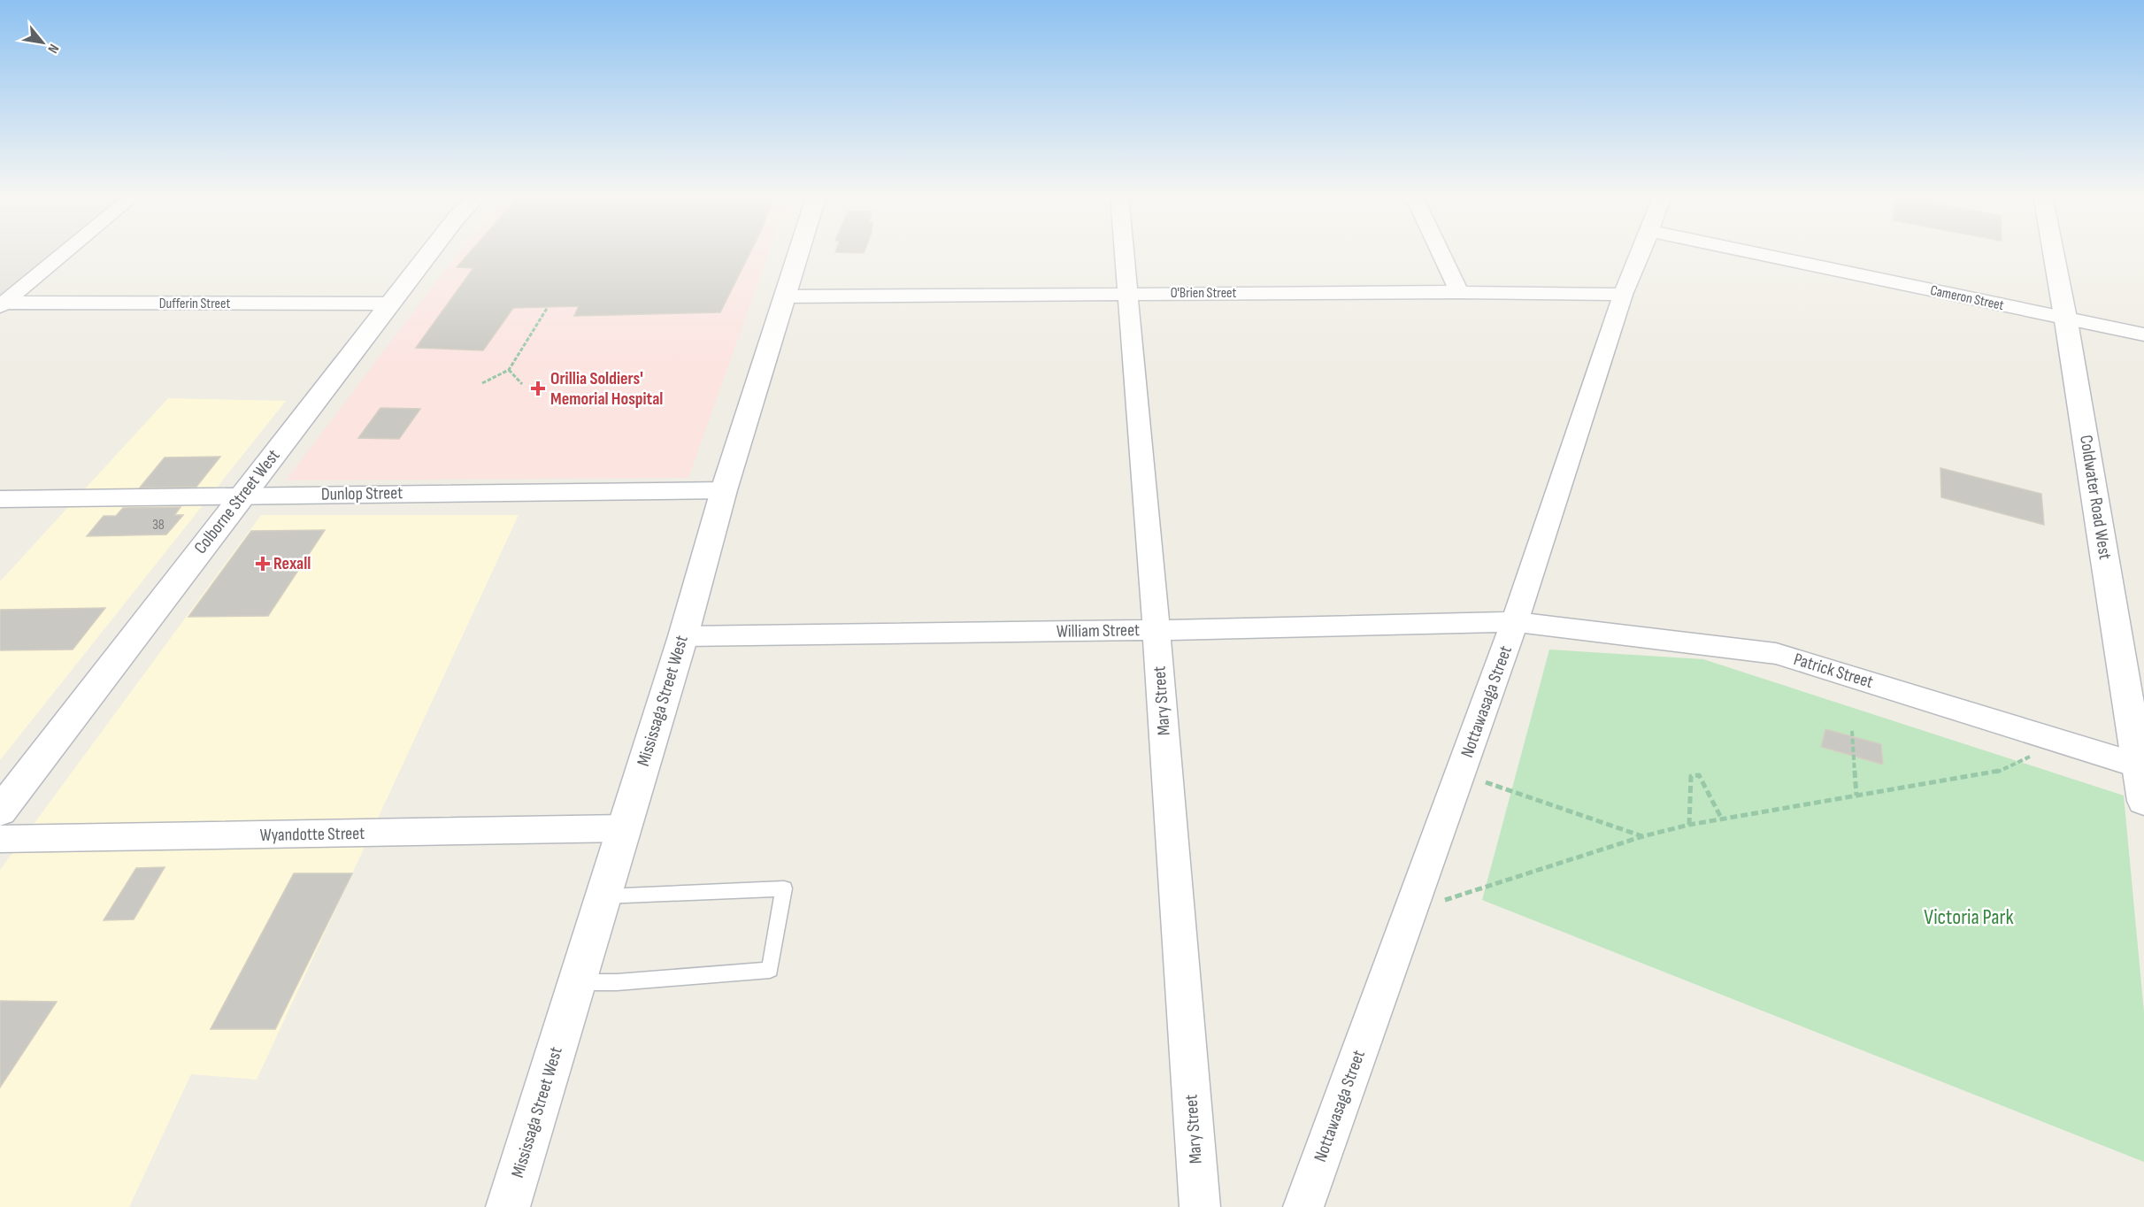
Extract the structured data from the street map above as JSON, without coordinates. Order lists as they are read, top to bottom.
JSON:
{
  "streets": {
    "main road": ["Coldwater Road West", "Colborne Street West", "Mississaga Street West"],
    "street": [
      "O'Brien Street",
      "Cameron Street",
      "Dufferin Street",
      "Dunlop Street",
      "William Street",
      "Patrick Street",
      "Mary Street",
      "Nottawasaga Street",
      "Wyandotte Street"
    ]
  },
  "crossings": [
    ["O'Brien Street", "Mississaga Street West"],
    ["O'Brien Street", "Mary Street"],
    ["O'Brien Street", "Nottawasaga Street"],
    ["Cameron Street", "Coldwater Road West"],
    ["Dufferin Street", "Colborne Street West"],
    ["Dunlop Street", "Colborne Street West"],
    ["Dunlop Street", "Mississaga Street West"],
    ["Coldwater Road West", "Patrick Street"],
    ["William Street", "Patrick Street"],
    ["William Street", "Mississaga Street West"],
    ["William Street", "Mary Street"],
    ["William Street", "Nottawasaga Street"],
    ["Patrick Street", "Nottawasaga Street"],
    ["Mississaga Street West", "Wyandotte Street"]
  ],
  "parks": ["Victoria Park"],
  "places": {
    "health": ["Orillia Soldiers' Memorial Hospital", "Rexall"]
  },
  "house_numbers": ["38"],
  "north": "bottom right"
}
